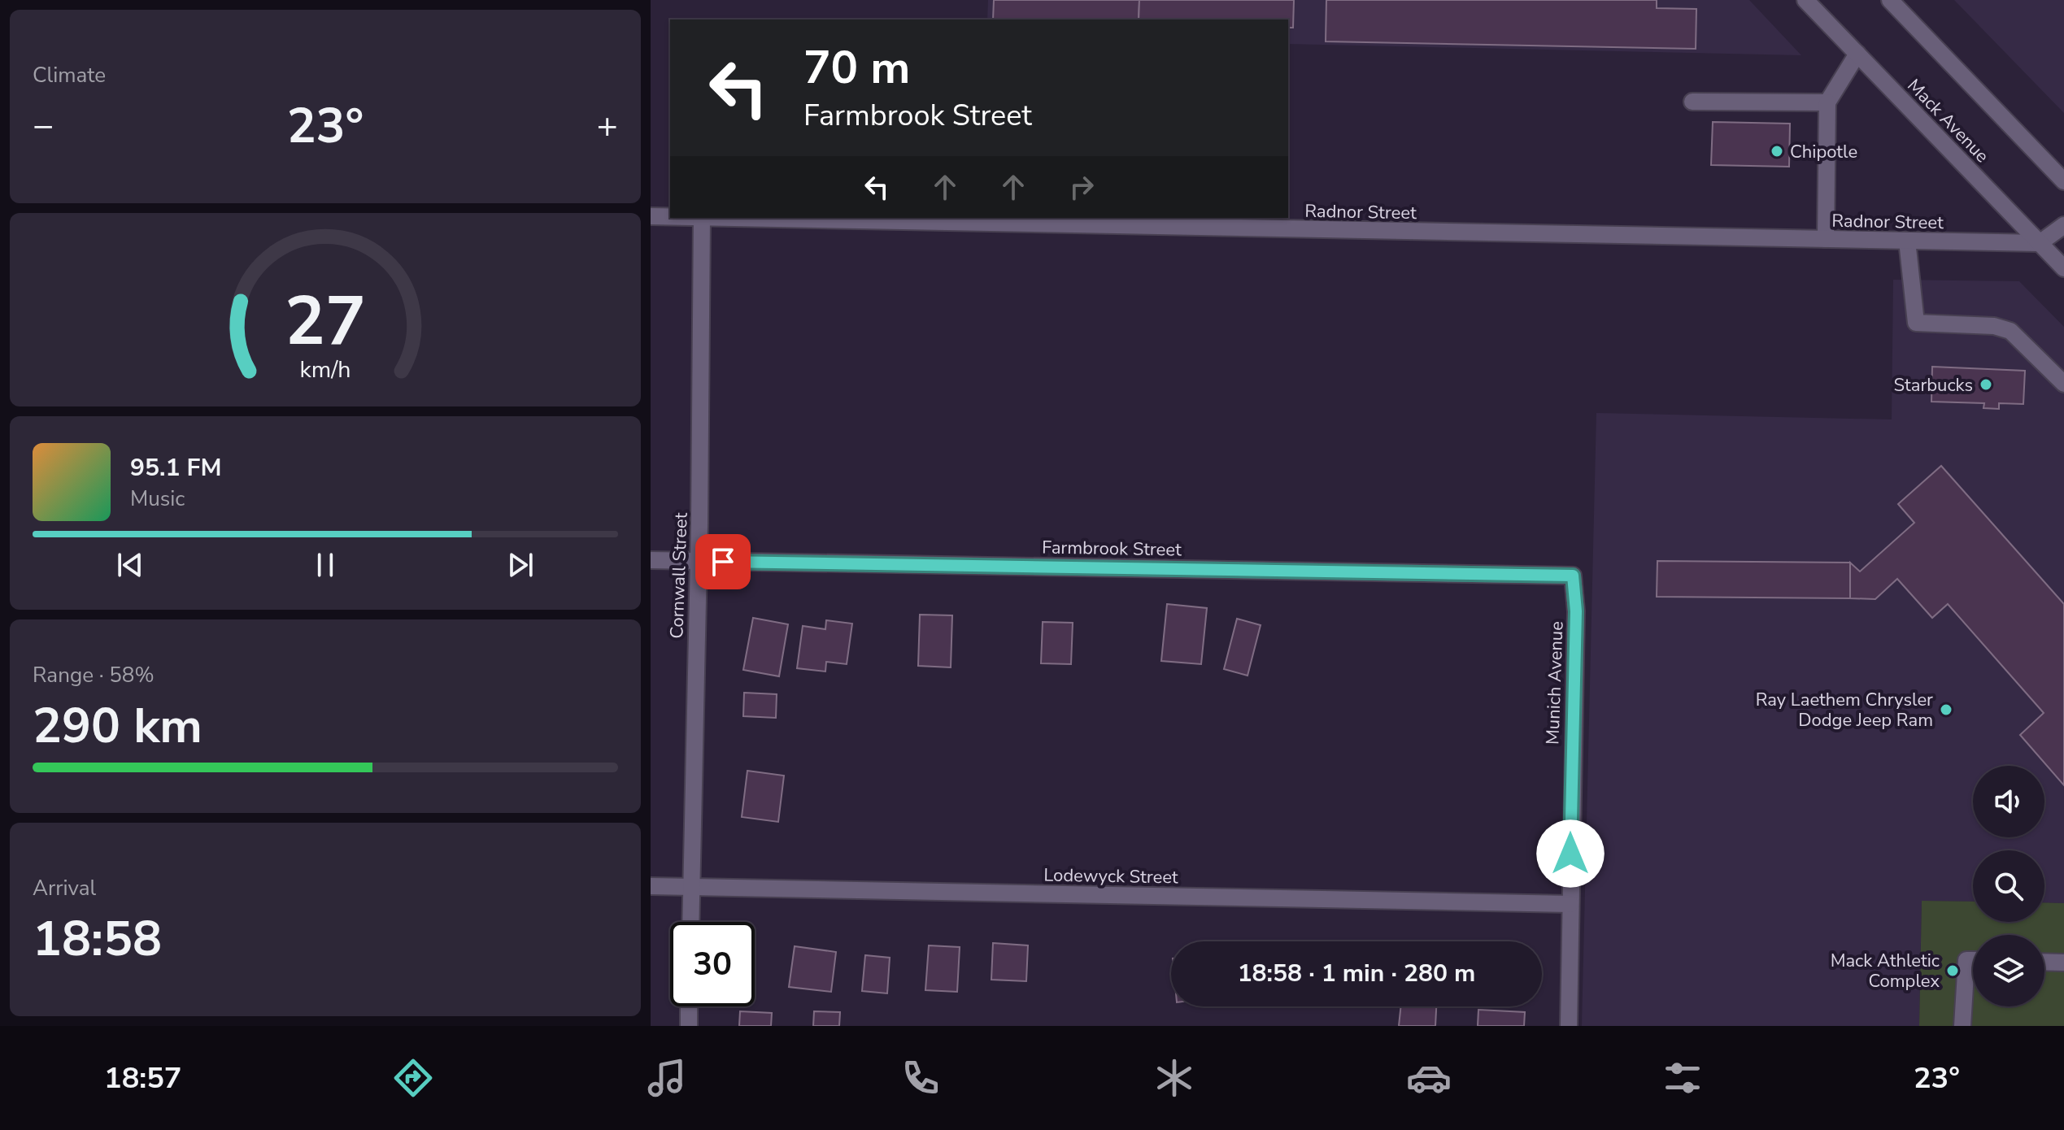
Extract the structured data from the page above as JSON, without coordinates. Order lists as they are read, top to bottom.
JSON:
{
  "streets": {
    "street": [
      "Mack Avenue",
      "Radnor Street",
      "Farmbrook Street",
      "Cornwall Street",
      "Munich Avenue",
      "Lodewyck Street"
    ]
  },
  "crossings": [
    ["Mack Avenue", "Radnor Street"],
    ["Farmbrook Street", "Cornwall Street"],
    ["Farmbrook Street", "Munich Avenue"],
    ["Cornwall Street", "Lodewyck Street"],
    ["Munich Avenue", "Lodewyck Street"]
  ],
  "places": [
    "Chipotle",
    "Starbucks",
    "Ray Laethem Chrysler Dodge Jeep Ram",
    "Mack Athletic Complex"
  ],
  "page": {
    "tile": [
      "Climate",
      ["Range · 58%", "290 km"],
      ["Arrival", "18:58"]
    ],
    "turn": ["70 m", "Farmbrook Street"],
    "heat": ["−", "23°", "+"],
    "song": ["95.1 FM", "Music"],
    "limit": "30",
    "trip": "18:58 · 1 min · 280 m",
    "tabs": ["18:57", "23°"],
    "gauge": ["27", "km/h"]
  }
}
